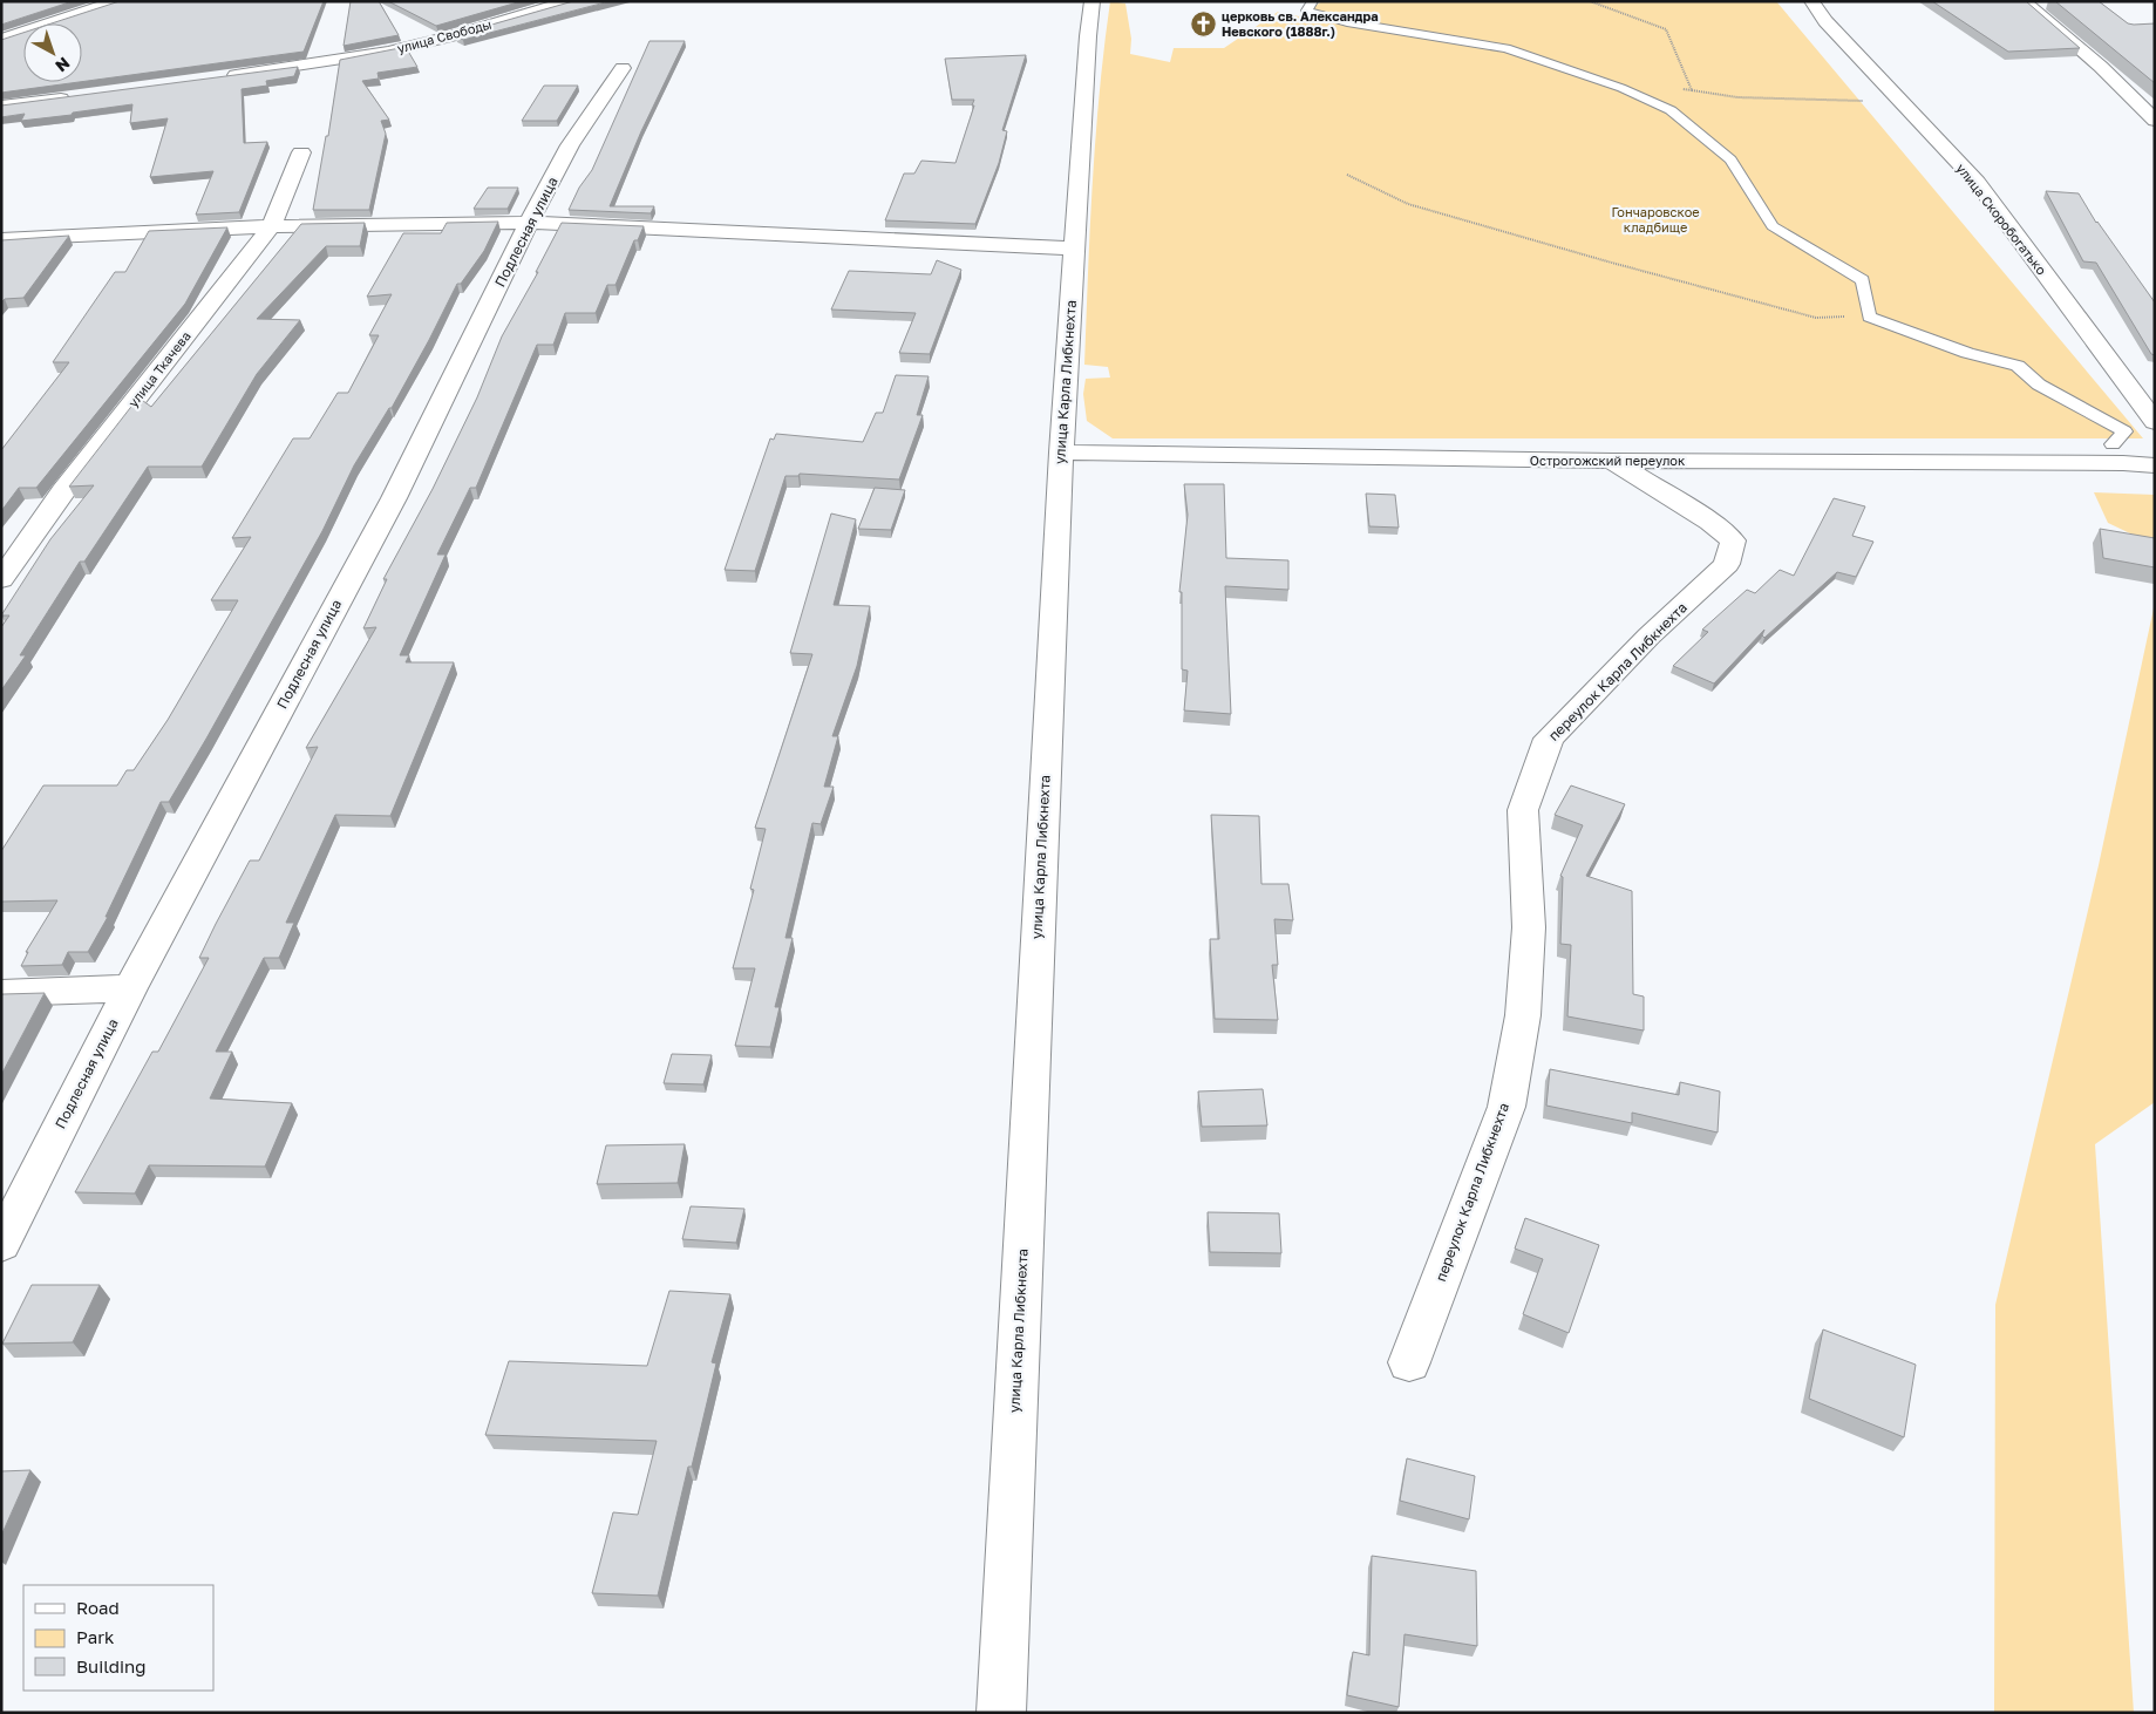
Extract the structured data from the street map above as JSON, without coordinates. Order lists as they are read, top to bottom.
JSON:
{
  "streets": {
    "street": [
      "улица Свободы",
      "улица Скоробогатько",
      "Подлесная улица",
      "улица Ткачева",
      "улица Карла Либкнехта",
      "Острогожский переулок",
      "переулок Карла Либкнехта"
    ]
  },
  "crossings": [
    ["улица Карла Либкнехта", "Острогожский переулок"],
    ["Острогожский переулок", "переулок Карла Либкнехта"]
  ],
  "parks": ["Гончаровское кладбище"],
  "places": {
    "church": ["церковь св. Александра Невского (1888г.)"]
  },
  "legend": ["Road", "Park", "Building"],
  "north": "bottom right"
}
